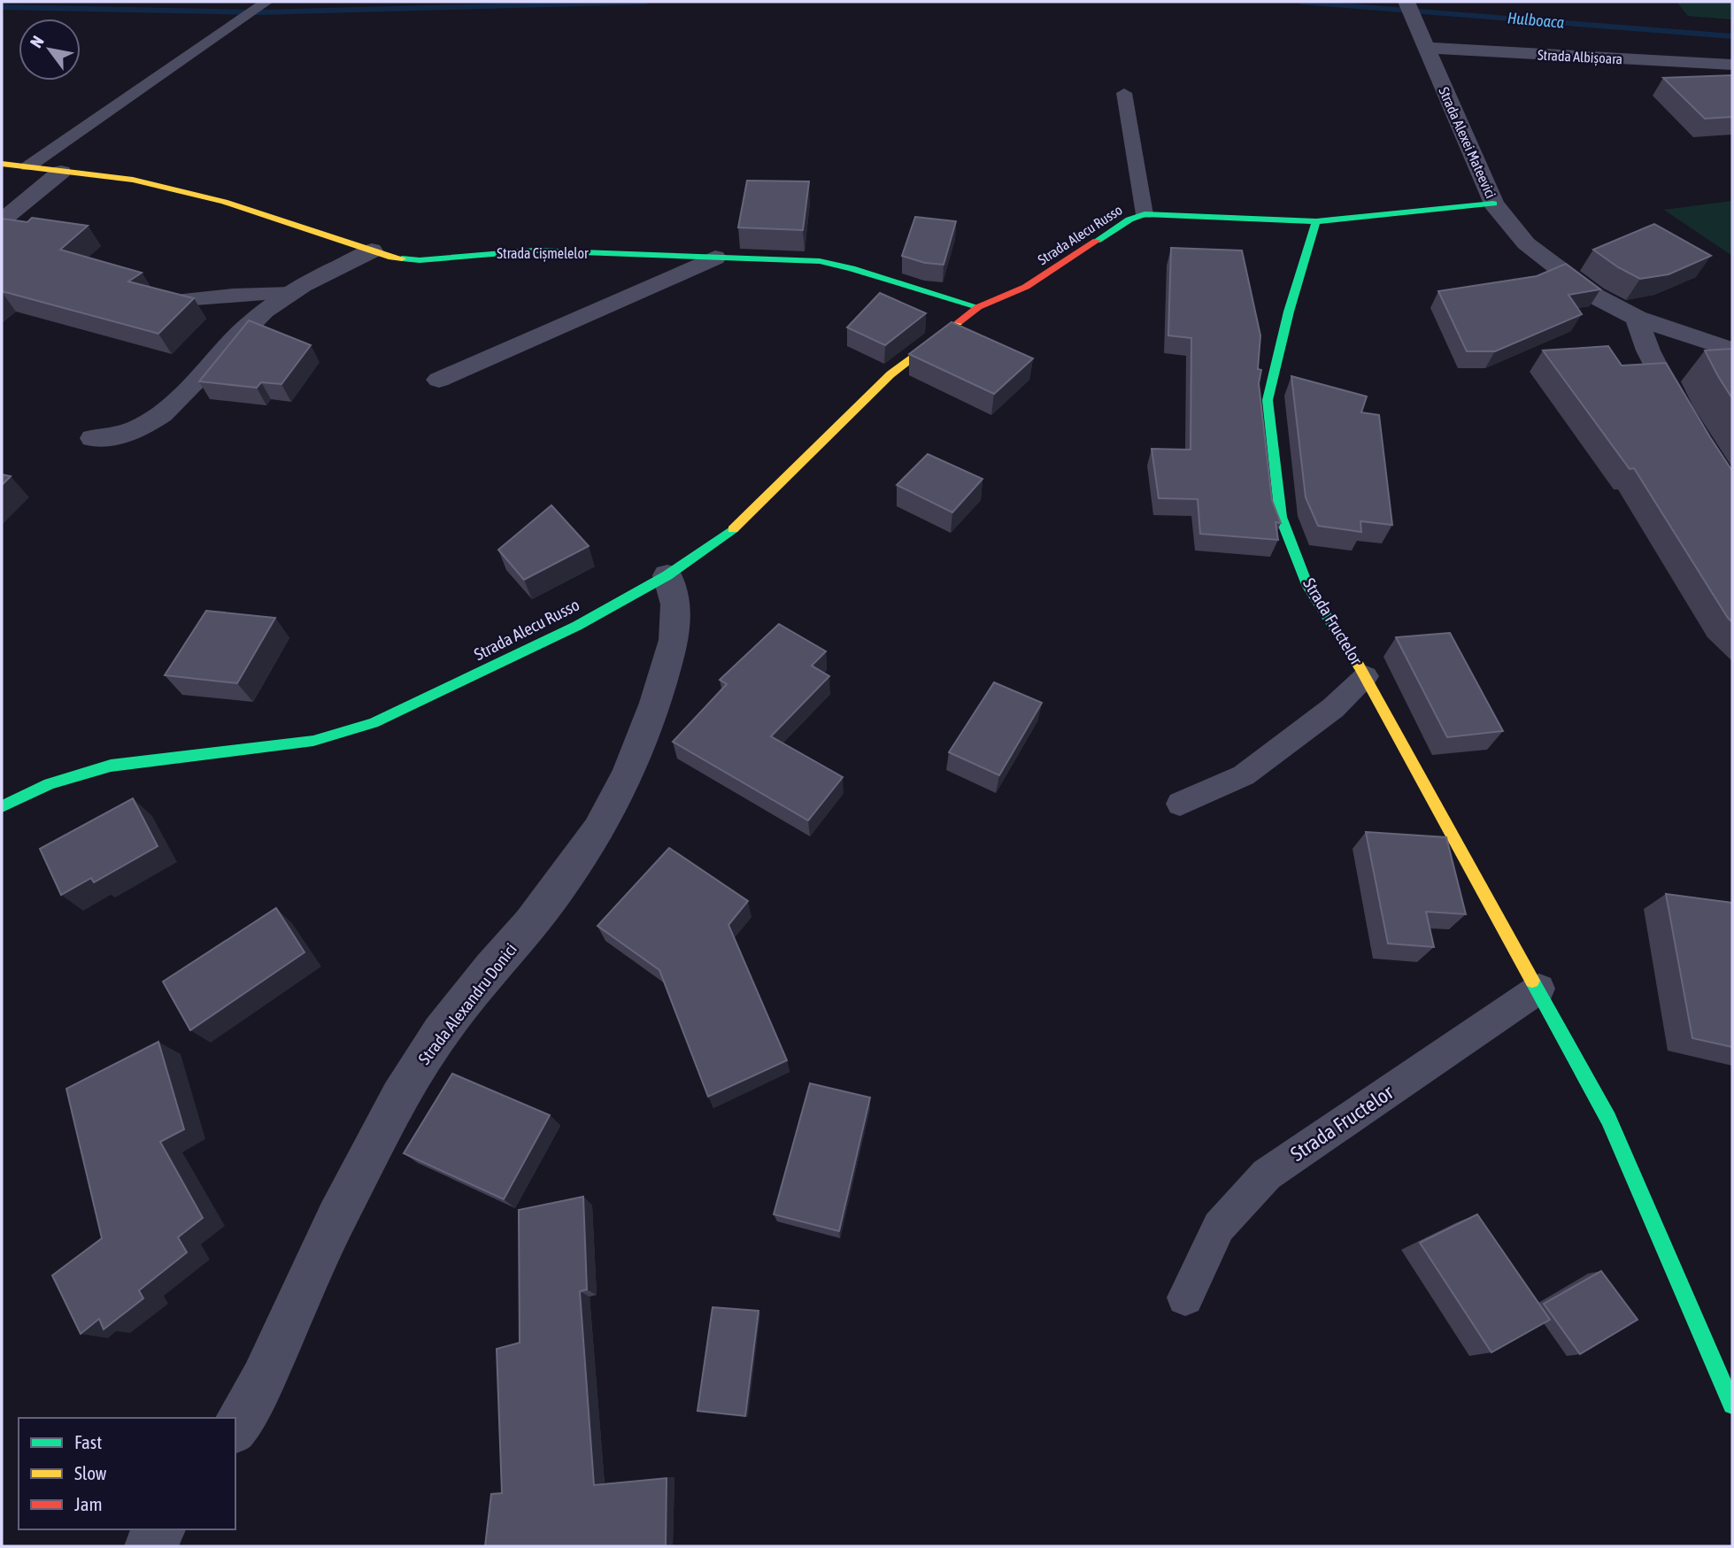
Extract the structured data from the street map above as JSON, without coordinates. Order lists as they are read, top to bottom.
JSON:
{
  "streets": {
    "street": [
      "Strada Albișoara",
      "Strada Alexei Mateevici",
      "Strada Alecu Russo",
      "Strada Cișmelelor",
      "Strada Fructelor",
      "Strada Alexandru Donici"
    ]
  },
  "crossings": [
    ["Strada Albișoara", "Strada Alexei Mateevici"],
    ["Strada Alexei Mateevici", "Strada Alecu Russo"],
    ["Strada Alecu Russo", "Strada Cișmelelor"],
    ["Strada Alecu Russo", "Strada Fructelor"],
    ["Strada Alecu Russo", "Strada Alexandru Donici"]
  ],
  "water": ["Hulboaca"],
  "legend": ["Fast", "Slow", "Jam"],
  "north": "top left"
}
